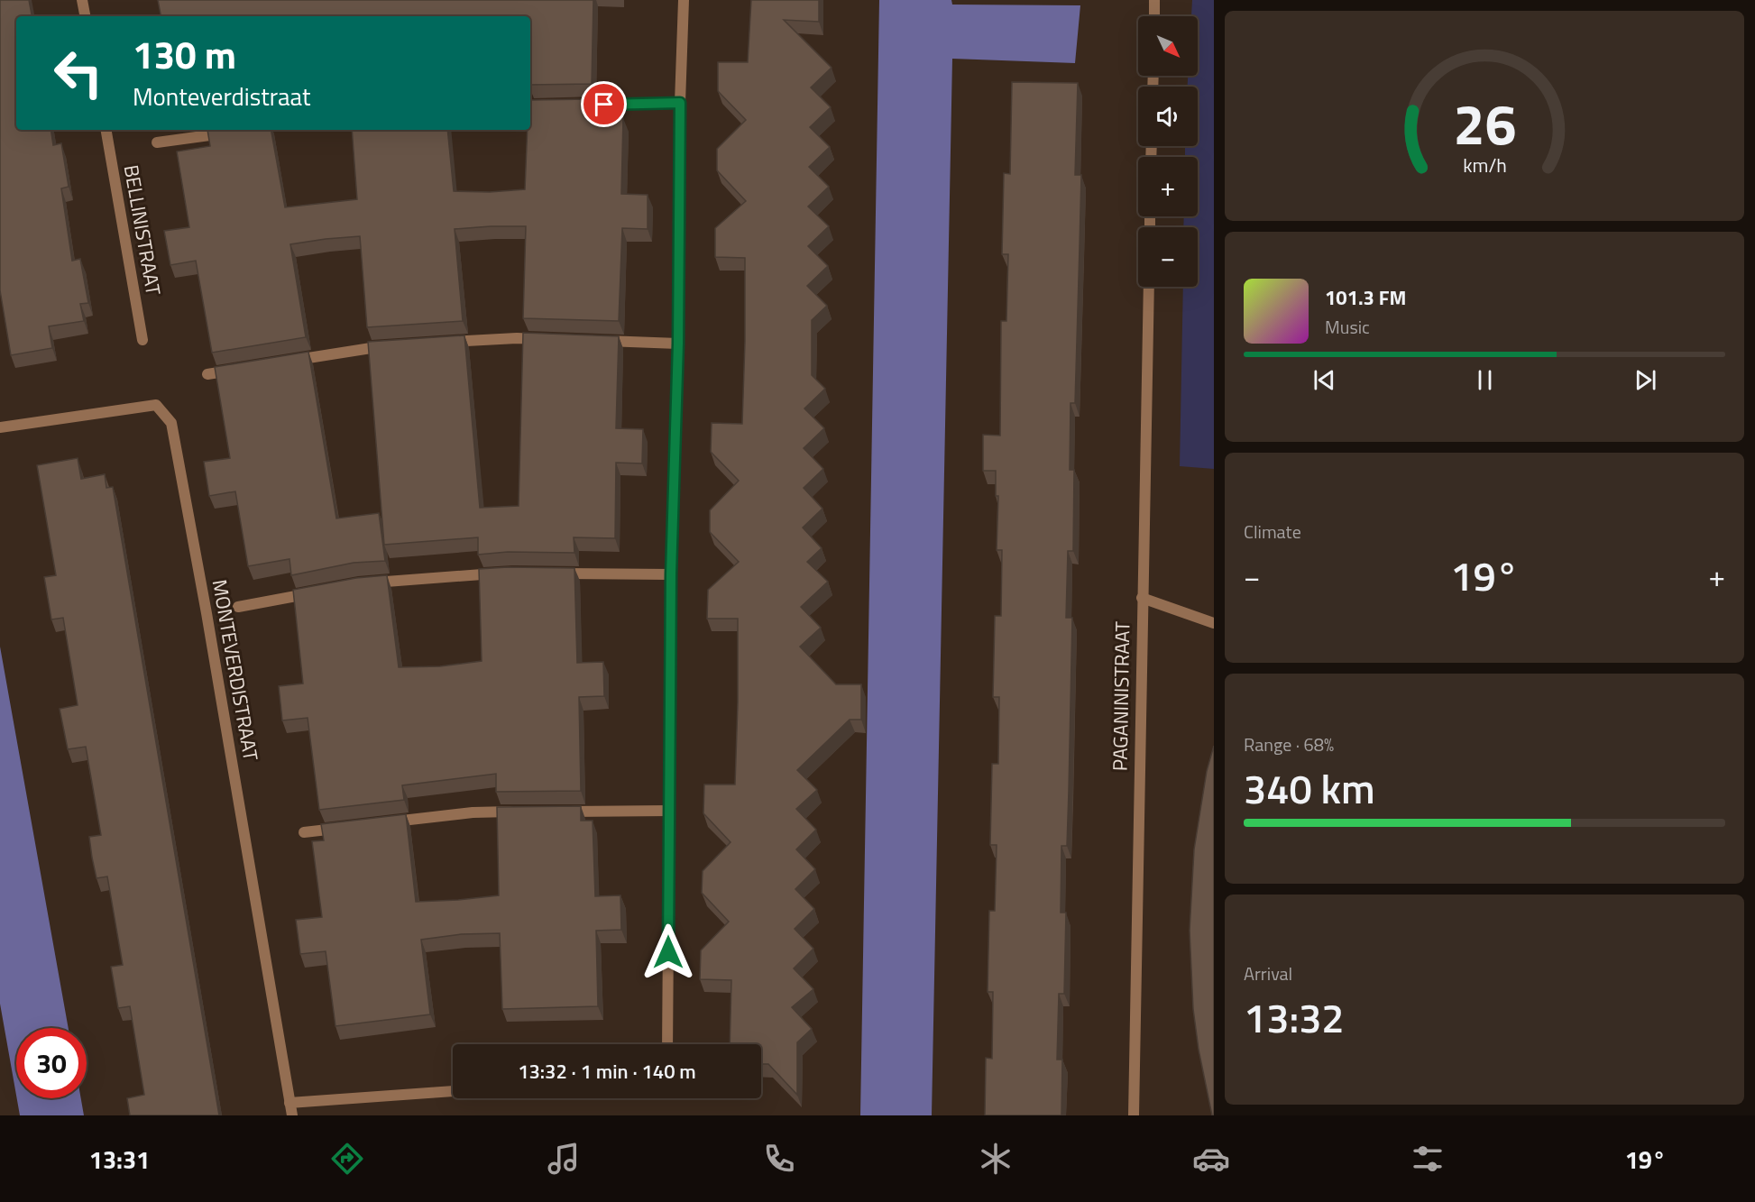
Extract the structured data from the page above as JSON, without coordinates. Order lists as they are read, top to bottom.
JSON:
{
  "streets": {
    "street": ["BELLINISTRAAT", "MONTEVERDISTRAAT", "PAGANINISTRAAT"]
  },
  "north": "bottom right",
  "page": {
    "map_buttons": ["+", "−"],
    "turn": ["130 m", "Monteverdistraat"],
    "song": ["101.3 FM", "Music"],
    "tile": [
      "Climate",
      ["Range · 68%", "340 km"],
      ["Arrival", "13:32"]
    ],
    "heat": ["−", "19°", "+"],
    "limit": "30",
    "trip": "13:32 · 1 min · 140 m",
    "tabs": ["13:31", "19°"],
    "gauge": ["26", "km/h"]
  }
}
